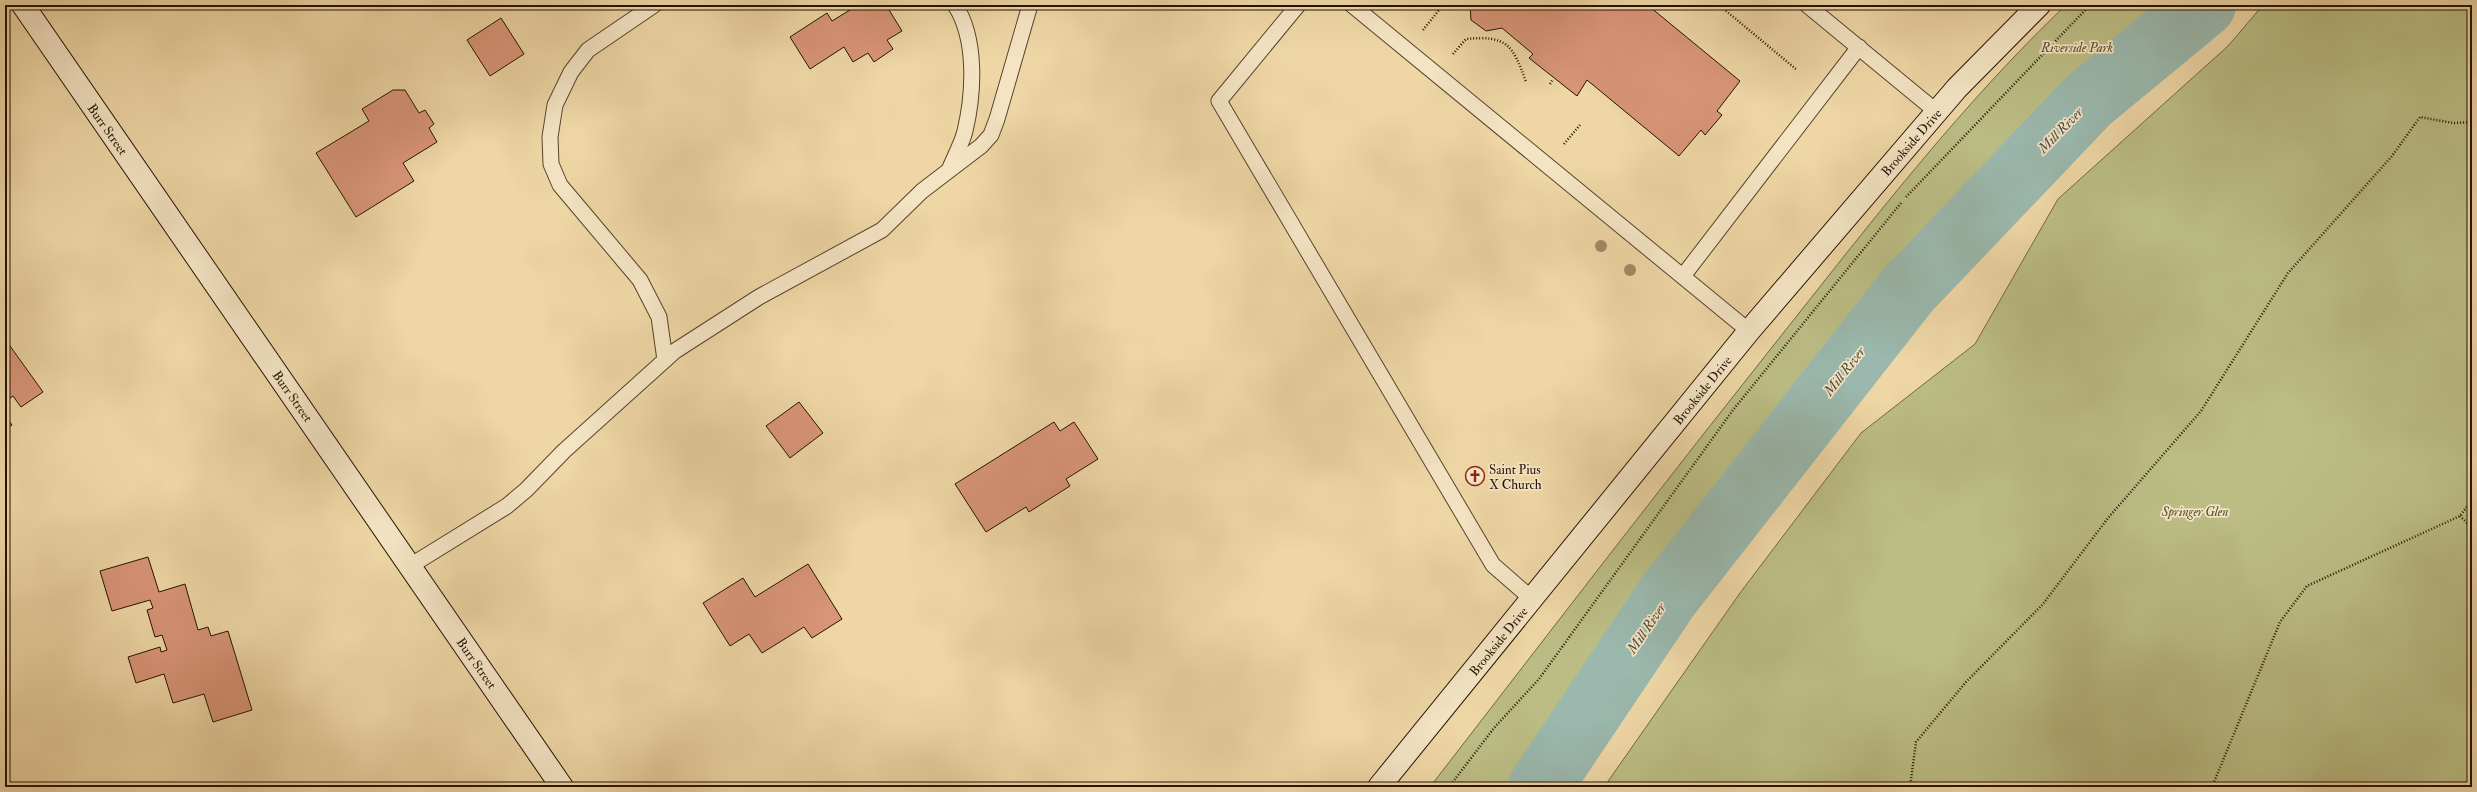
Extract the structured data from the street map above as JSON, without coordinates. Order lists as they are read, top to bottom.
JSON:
{
  "streets": {
    "main road": ["Burr Street", "Brookside Drive"]
  },
  "water": ["Mill River"],
  "parks": ["Riverside Park", "Springer Glen"],
  "places": {
    "church": ["Saint Pius X Church"]
  }
}
